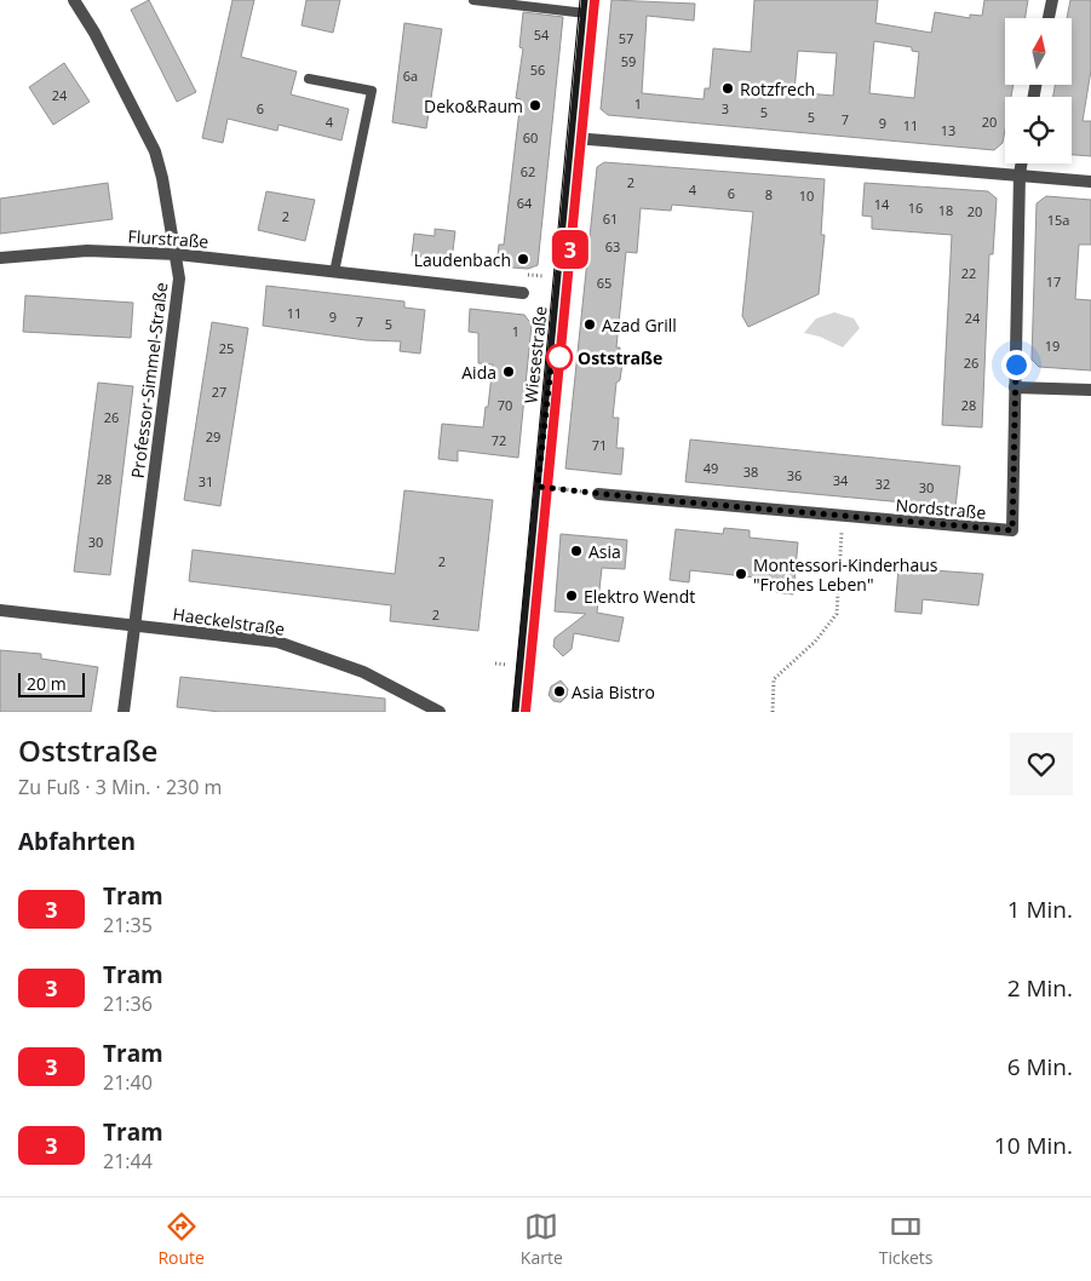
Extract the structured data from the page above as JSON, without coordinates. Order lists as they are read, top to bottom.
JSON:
{
  "streets": {
    "street": [
      "Flurstraße",
      "Wiesestraße",
      "Professor-Simmel-Straße",
      "Nordstraße",
      "Haeckelstraße"
    ]
  },
  "crossings": [
    ["Flurstraße", "Professor-Simmel-Straße"],
    ["Professor-Simmel-Straße", "Haeckelstraße"]
  ],
  "places": [
    "Rotzfrech",
    "Deko&Raum",
    "Laudenbach",
    "Azad Grill",
    "Oststraße",
    "Aida",
    "Asia",
    "Montessori-Kinderhaus \"Frohes Leben\"",
    "Elektro Wendt",
    "Asia Bistro"
  ],
  "lines": ["tram line 3"],
  "house_numbers": [
    "54",
    "57",
    "59",
    "56",
    "6a",
    "24",
    "1",
    "6",
    "3",
    "5",
    "5",
    "7",
    "4",
    "20",
    "9",
    "11",
    "13",
    "60",
    "62",
    "2",
    "4",
    "6",
    "8",
    "10",
    "64",
    "14",
    "16",
    "18",
    "20",
    "2",
    "61",
    "15a",
    "63",
    "22",
    "17",
    "65",
    "11",
    "9",
    "24",
    "7",
    "5",
    "1",
    "19",
    "25",
    "26",
    "27",
    "70",
    "28",
    "26",
    "29",
    "72",
    "71",
    "49",
    "38",
    "36",
    "28",
    "34",
    "31",
    "32",
    "30",
    "30",
    "2",
    "2"
  ],
  "scale_bar": "20 m",
  "north": "top",
  "page": {
    "on_map": "3",
    "scale": "20 m",
    "heading": [
      ["Oststraße", "Zu Fuß · 3 Min. · 230 m"],
      "Abfahrten"
    ],
    "list": [
      {
        "mark": "3",
        "name": "Tram",
        "note": "21:35",
        "value": "1 Min."
      },
      {
        "mark": "3",
        "name": "Tram",
        "note": "21:36",
        "value": "2 Min."
      },
      {
        "mark": "3",
        "name": "Tram",
        "note": "21:40",
        "value": "6 Min."
      },
      {
        "mark": "3",
        "name": "Tram",
        "note": "21:44",
        "value": "10 Min."
      }
    ],
    "tabs": ["Route", "Karte", "Tickets"]
  }
}
